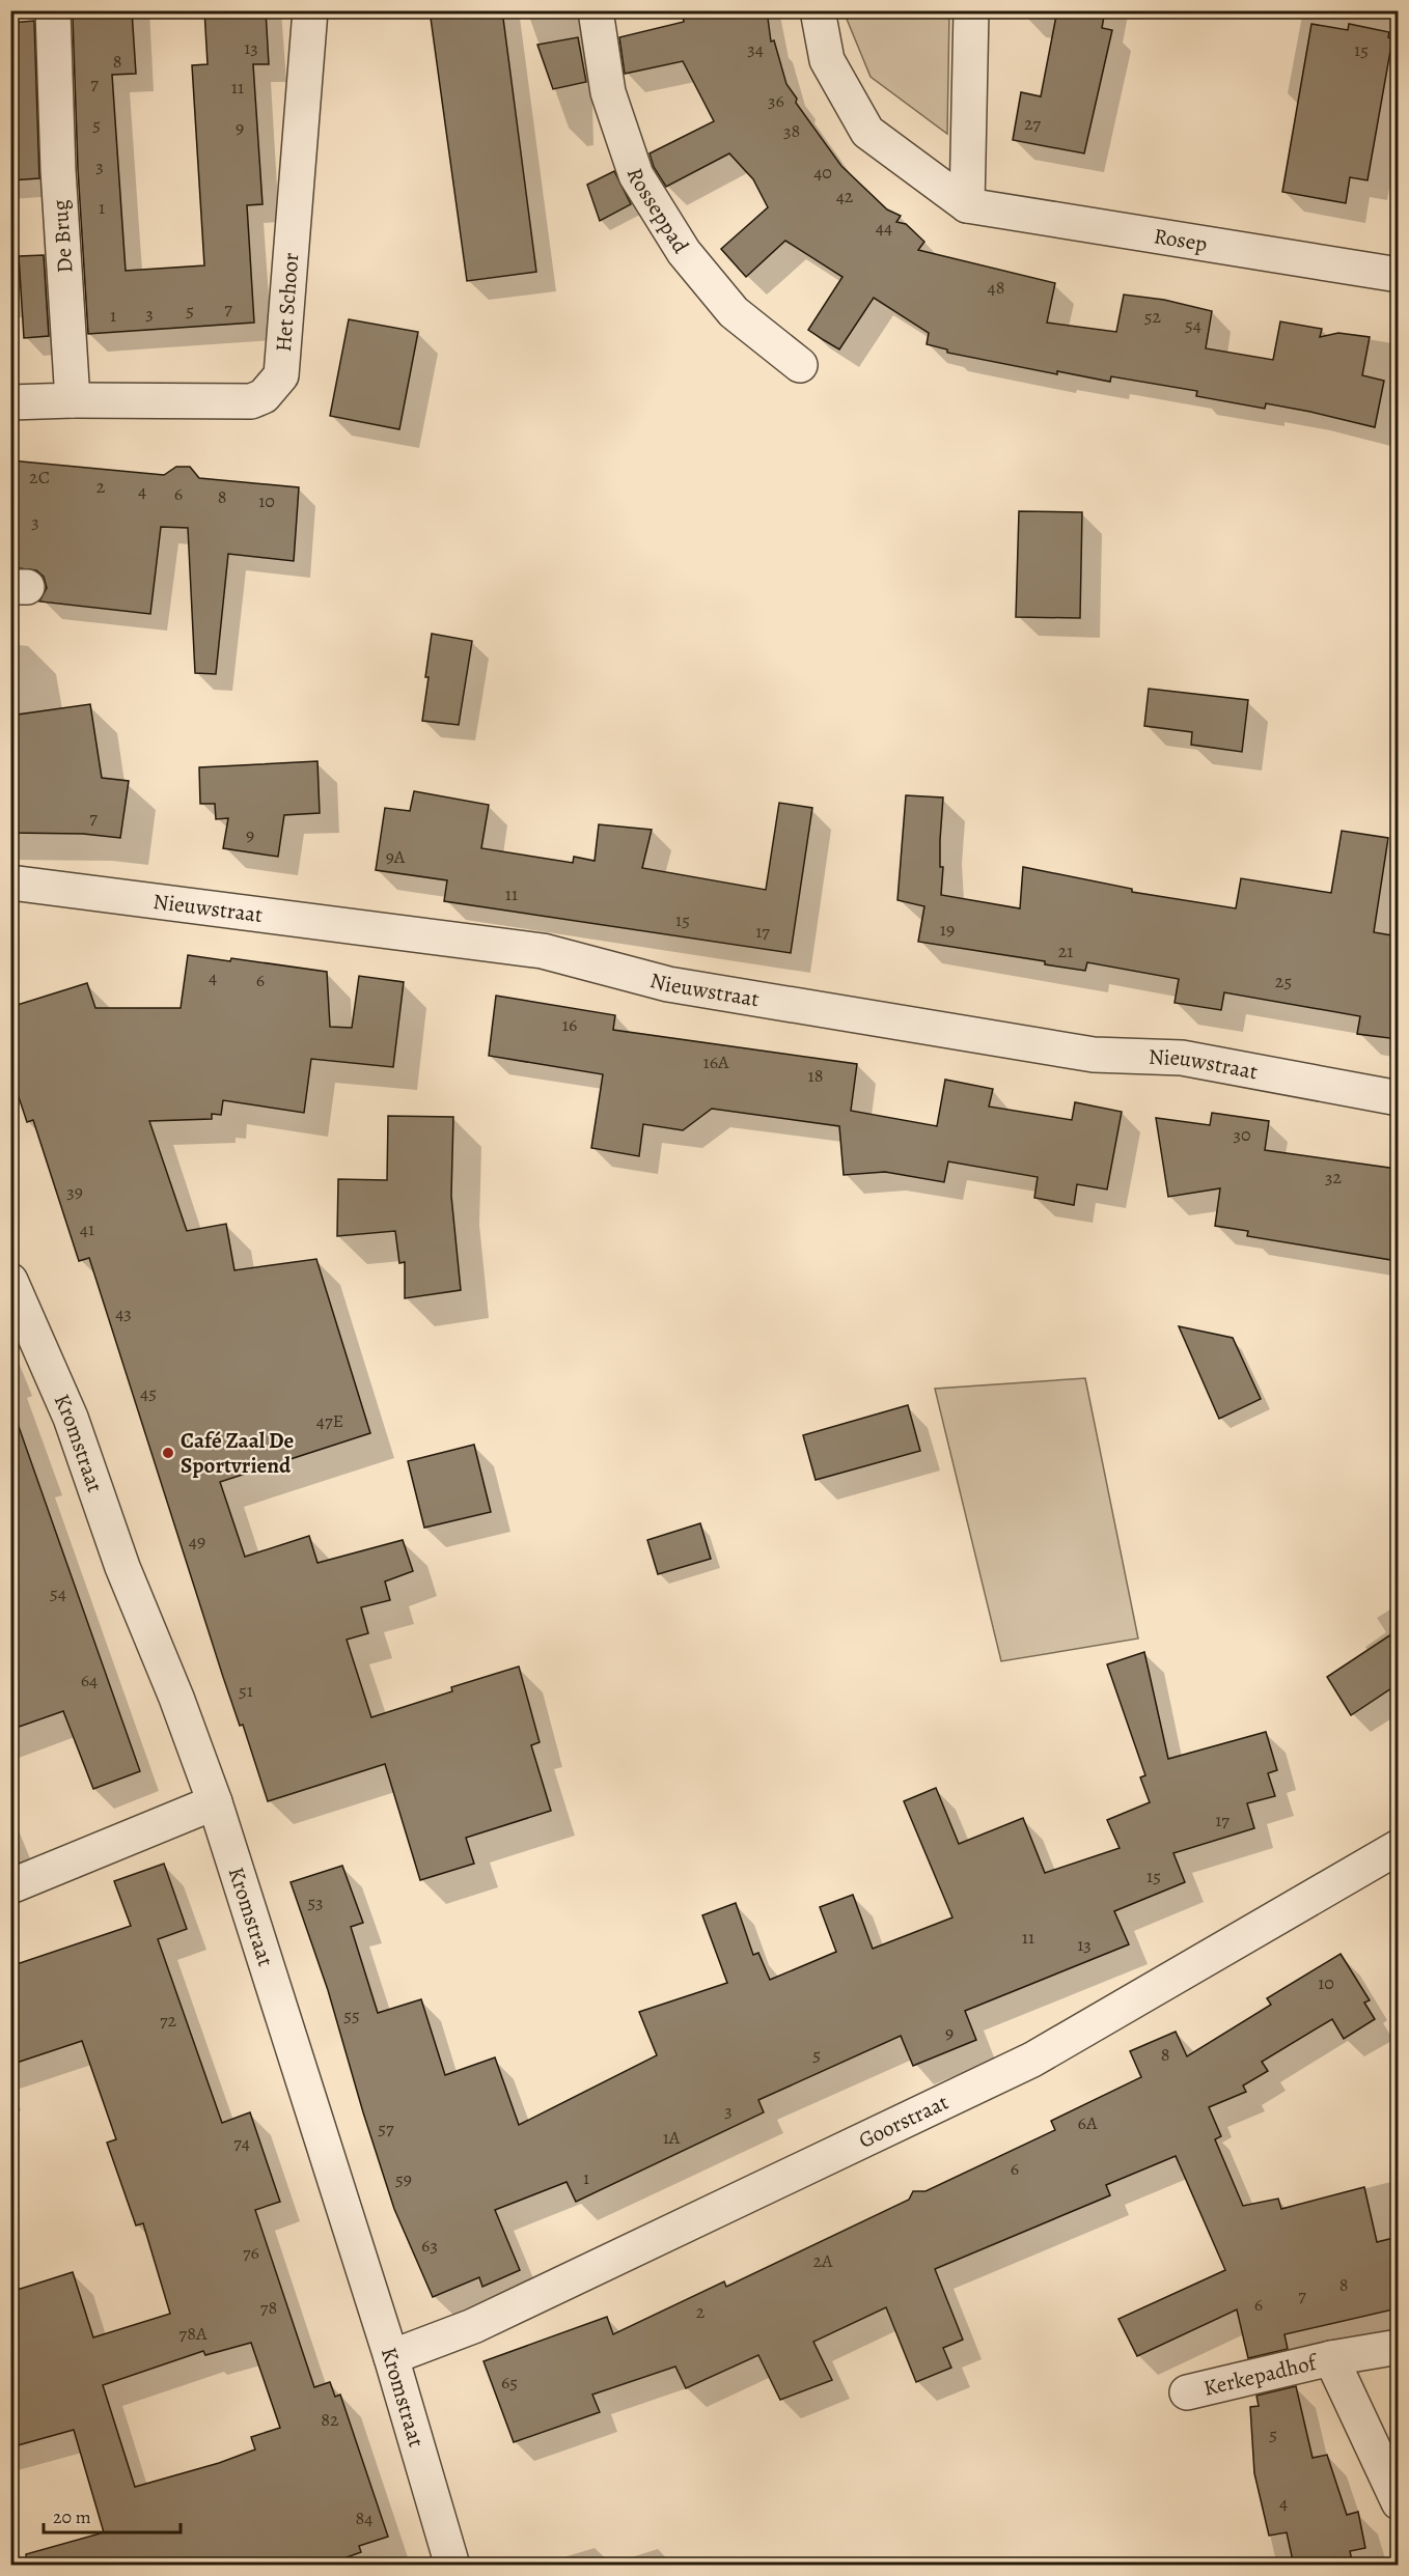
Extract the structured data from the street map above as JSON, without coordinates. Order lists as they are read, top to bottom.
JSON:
{
  "streets": {
    "street": [
      "Rosseppad",
      "De Brug",
      "Rosep",
      "Het Schoor",
      "Nieuwstraat",
      "Kromstraat",
      "Goorstraat",
      "Kerkepadhof"
    ]
  },
  "crossings": [
    ["De Brug", "Het Schoor"],
    ["Kromstraat", "Goorstraat"]
  ],
  "places": ["Café Zaal De Sportvriend"],
  "house_numbers": [
    "13",
    "34",
    "15",
    "8",
    "7",
    "11",
    "36",
    "27",
    "5",
    "9",
    "38",
    "3",
    "40",
    "42",
    "1",
    "44",
    "48",
    "7",
    "5",
    "3",
    "1",
    "52",
    "54",
    "2C",
    "2",
    "4",
    "6",
    "8",
    "10",
    "3",
    "7",
    "9",
    "9A",
    "11",
    "15",
    "19",
    "17",
    "21",
    "4",
    "6",
    "25",
    "16",
    "16A",
    "18",
    "30",
    "32",
    "39",
    "41",
    "43",
    "45",
    "47E",
    "49",
    "54",
    "64",
    "51",
    "17",
    "15",
    "53",
    "11",
    "13",
    "10",
    "55",
    "72",
    "9",
    "5",
    "8",
    "3",
    "6A",
    "57",
    "1A",
    "74",
    "6",
    "1",
    "59",
    "63",
    "76",
    "2A",
    "8",
    "7",
    "6",
    "78",
    "2",
    "78A",
    "65",
    "82",
    "5",
    "4",
    "84"
  ],
  "scale_bar": "20 m"
}
